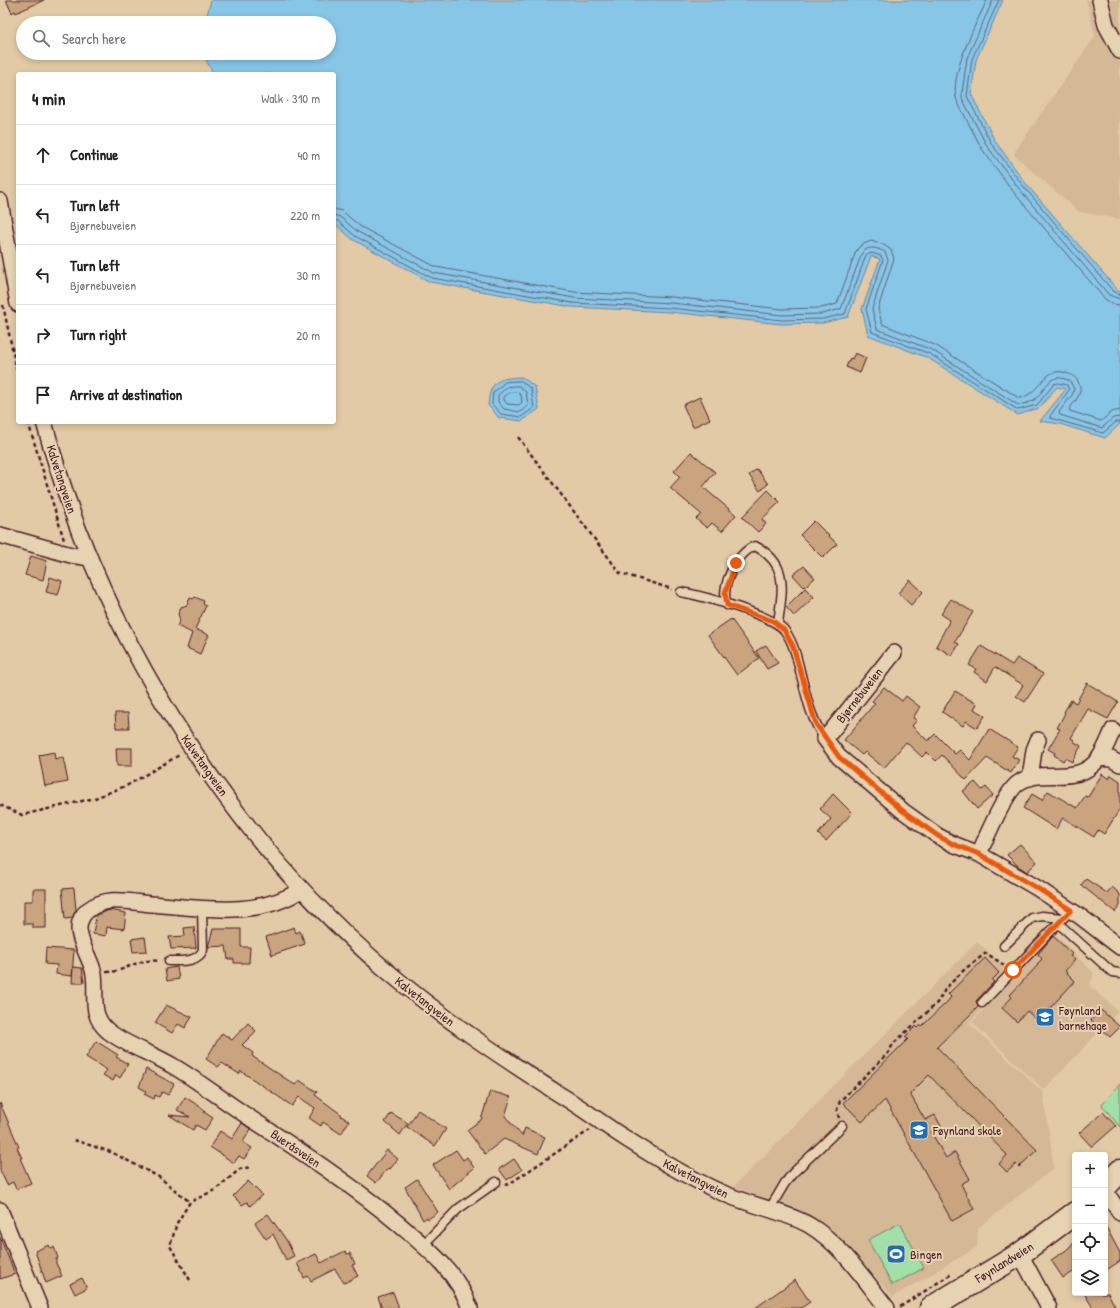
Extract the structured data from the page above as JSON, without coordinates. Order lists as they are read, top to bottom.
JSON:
{
  "streets": {
    "main road": ["Føynlandveien"],
    "street": ["Kalvetangveien", "Bjørnebuveien", "Bueråsveien"]
  },
  "places": {
    "school or university": ["Føynland barnehage", "Føynland skole"],
    "sports": ["Bingen"]
  },
  "page": {
    "search": "Search here",
    "heading": ["4 min", "Walk · 310 m"],
    "list": [
      ["Continue", "40 m"],
      ["Turn left", "Bjørnebuveien", "220 m"],
      ["Turn left", "Bjørnebuveien", "30 m"],
      ["Turn right", "20 m"],
      "Arrive at destination"
    ],
    "map_buttons": ["+", "−"]
  }
}
